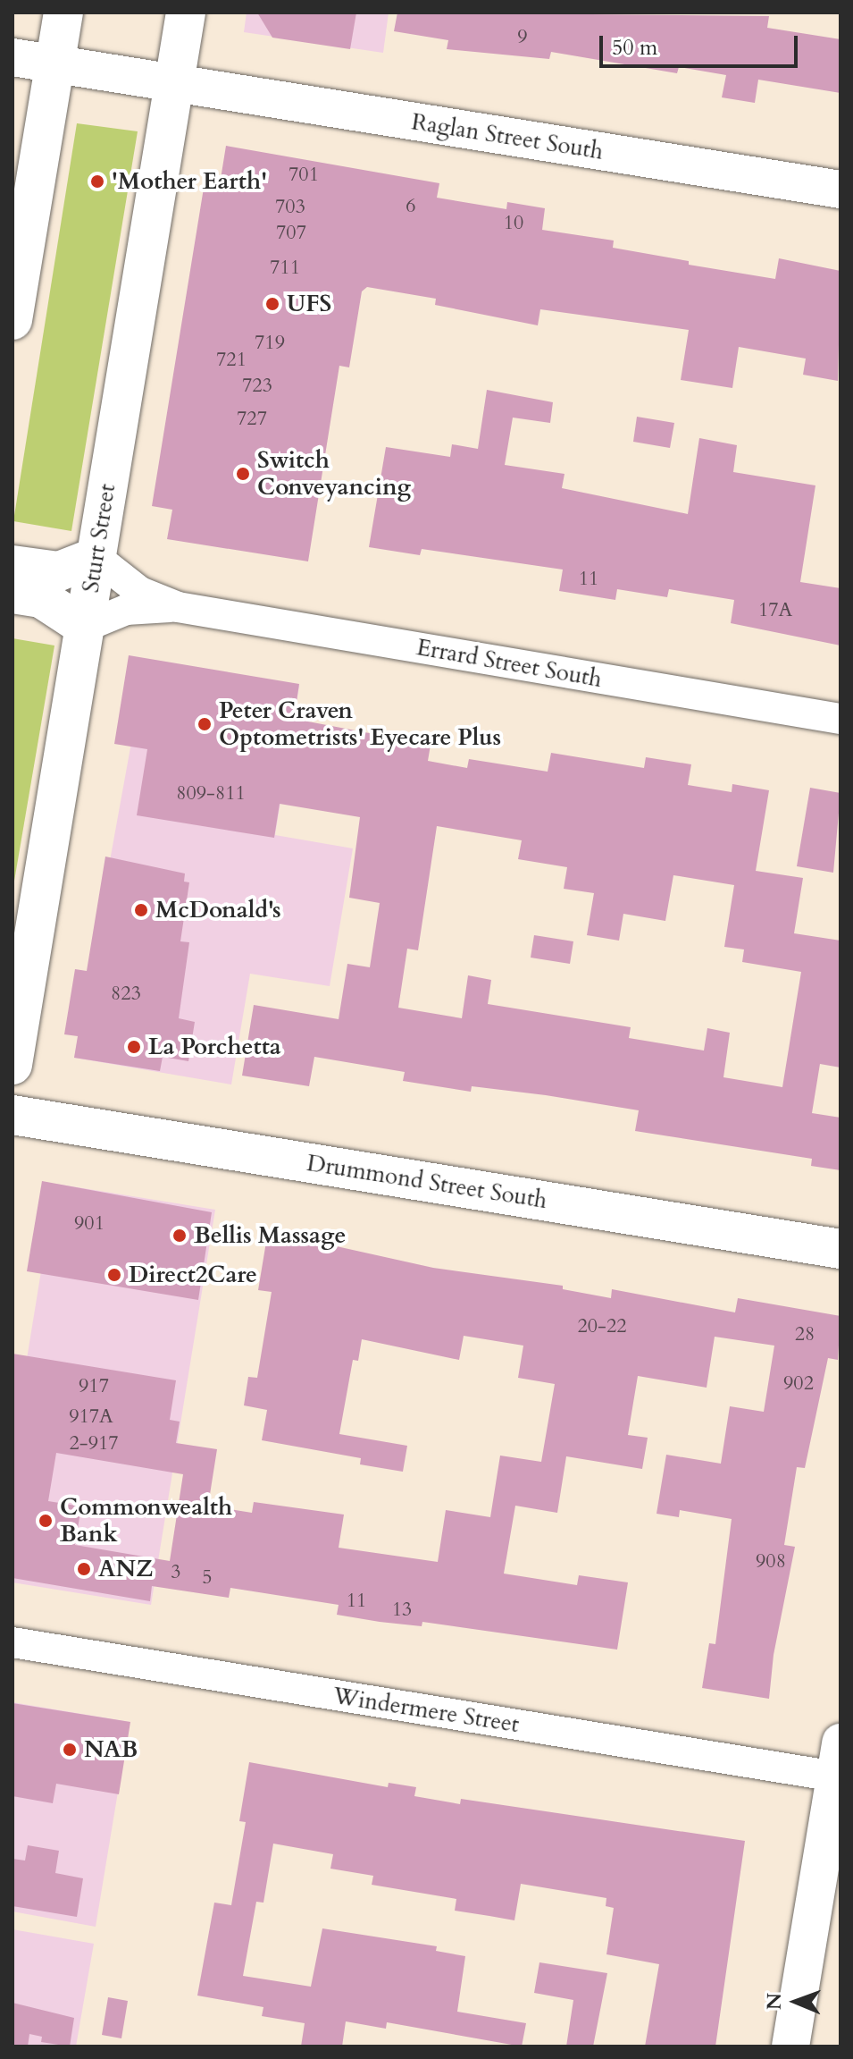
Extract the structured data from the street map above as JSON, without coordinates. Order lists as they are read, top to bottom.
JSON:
{
  "streets": {
    "main road": ["Sturt Street", "Drummond Street South"],
    "street": ["Raglan Street South", "Errard Street South", "Windermere Street"]
  },
  "crossings": [
    ["Raglan Street South", "Sturt Street"],
    ["Sturt Street", "Errard Street South"]
  ],
  "places": [
    "'Mother Earth'",
    "UFS",
    "Switch Conveyancing",
    "Peter Craven Optometrists' Eyecare Plus",
    "McDonald's",
    "La Porchetta",
    "Bellis Massage",
    "Direct2Care",
    "Commonwealth Bank",
    "ANZ",
    "NAB"
  ],
  "house_numbers": [
    "9",
    "701",
    "6",
    "703",
    "10",
    "707",
    "711",
    "719",
    "721",
    "723",
    "727",
    "11",
    "17A",
    "809-811",
    "823",
    "901",
    "20-22",
    "28",
    "902",
    "917",
    "917A",
    "2-917",
    "908",
    "3",
    "5",
    "11",
    "13"
  ],
  "scale_bar": "50 m",
  "north": "left"
}
